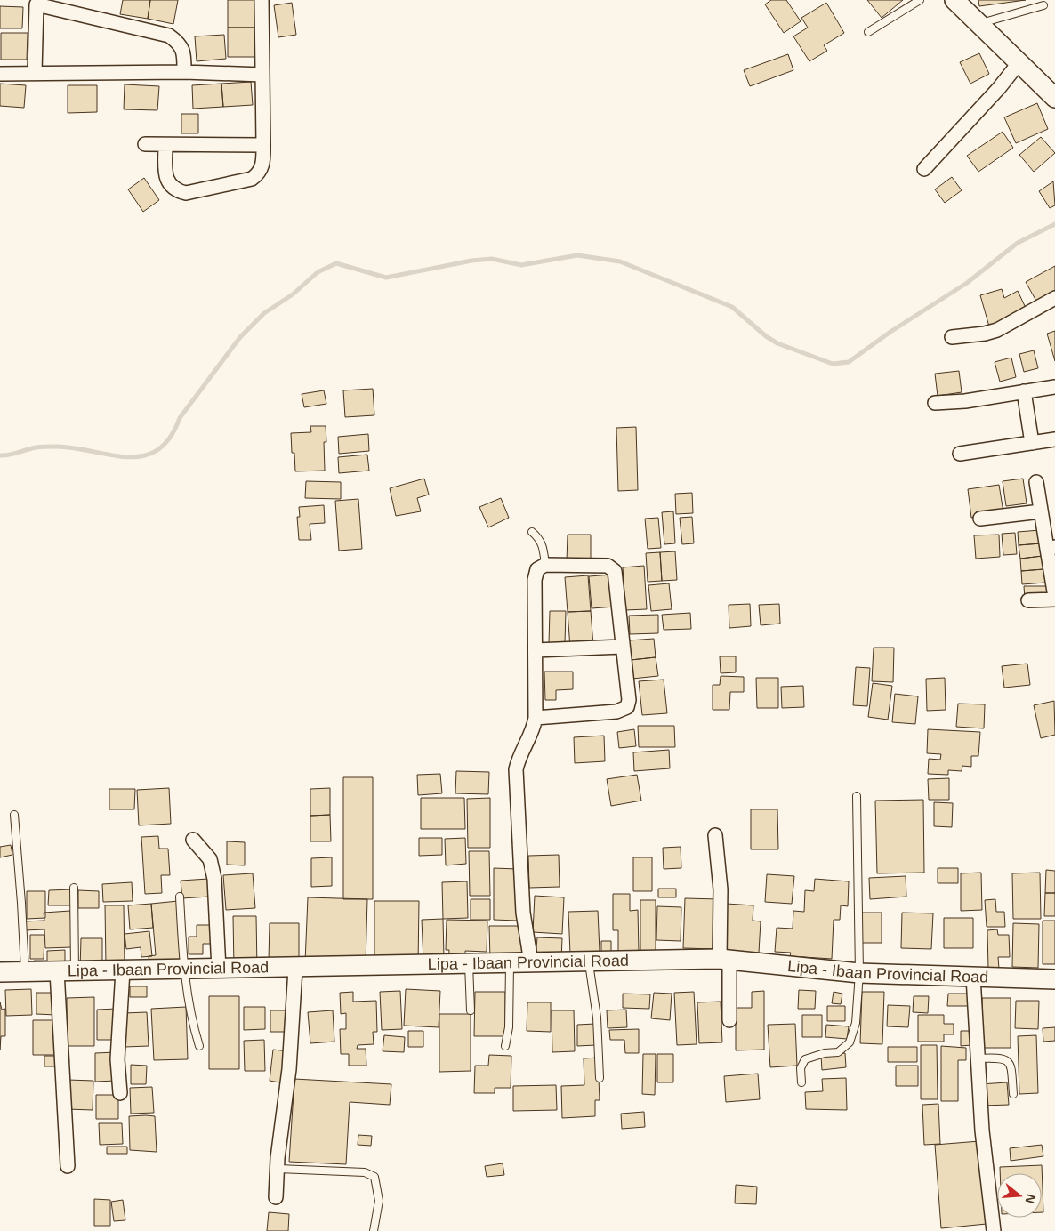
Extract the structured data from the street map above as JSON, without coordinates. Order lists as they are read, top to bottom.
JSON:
{
  "streets": {
    "main road": ["Lipa - Ibaan Provincial Road"]
  },
  "north": "right"
}
